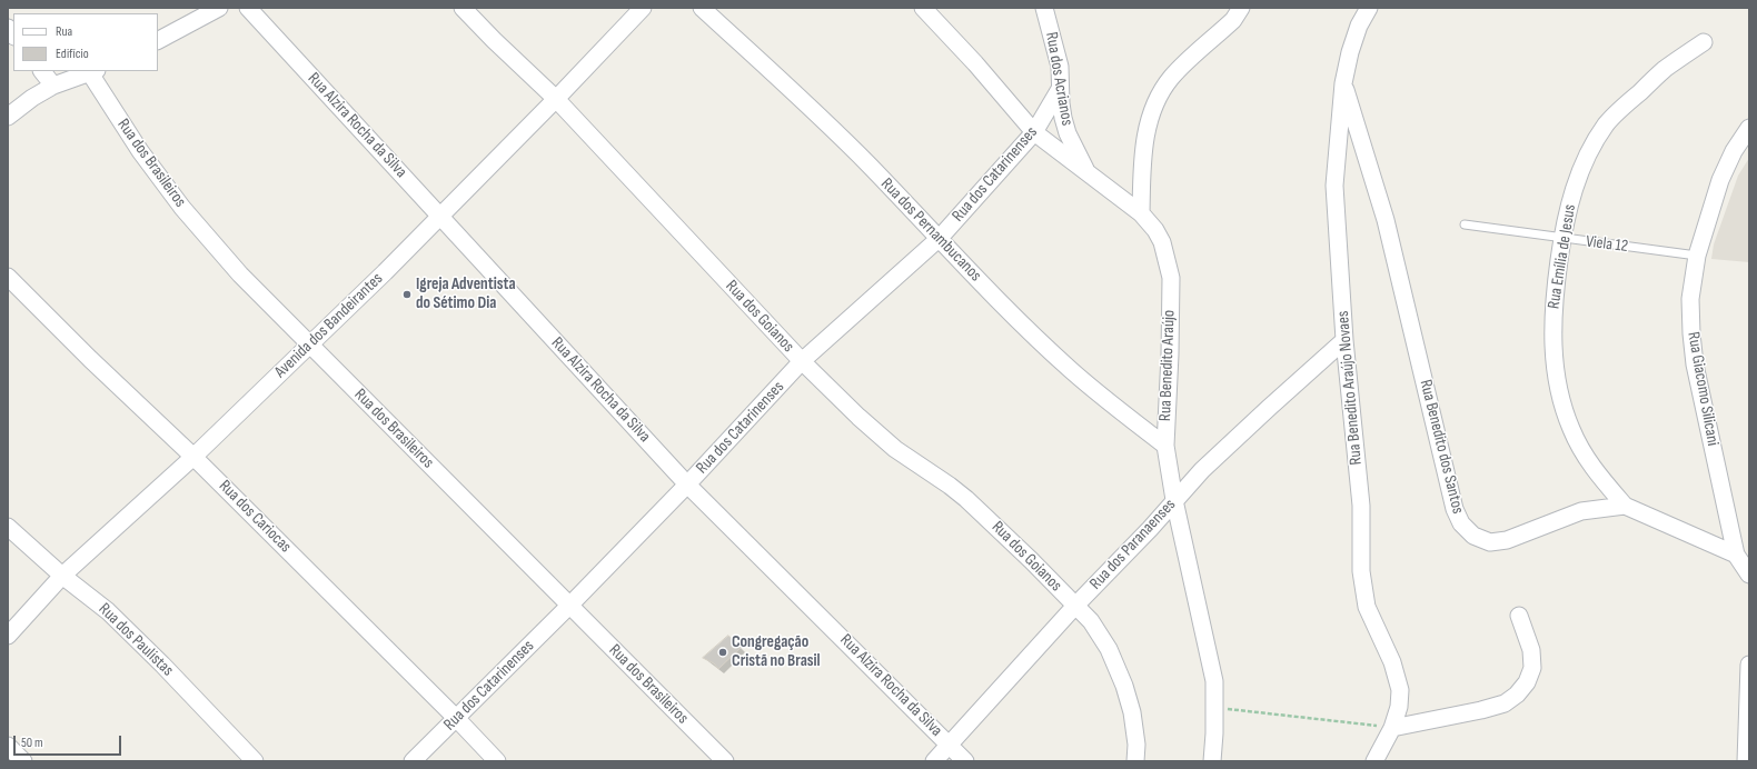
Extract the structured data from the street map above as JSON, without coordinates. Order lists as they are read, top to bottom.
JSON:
{
  "streets": {
    "street": [
      "Rua dos Acrianos",
      "Rua Alzira Rocha da Silva",
      "Rua dos Brasileiros",
      "Rua dos Catarinenses",
      "Rua dos Pernambucanos",
      "Rua Emília de Jesus",
      "Rua dos Goianos",
      "Avenida dos Bandeirantes",
      "Rua Benedito Araújo",
      "Rua Benedito Araújo Novaes",
      "Rua Giacomo Silicani",
      "Rua Benedito dos Santos",
      "Rua dos Cariocas",
      "Rua dos Paranaenses",
      "Rua dos Paulistas"
    ],
    "lane": ["Viela 12"]
  },
  "crossings": [
    ["Rua dos Acrianos", "Rua dos Catarinenses"],
    ["Rua dos Acrianos", "Rua Benedito Araújo"],
    ["Rua Alzira Rocha da Silva", "Rua dos Catarinenses"],
    ["Rua Alzira Rocha da Silva", "Avenida dos Bandeirantes"],
    ["Rua Alzira Rocha da Silva", "Rua dos Paranaenses"],
    ["Rua dos Brasileiros", "Rua dos Catarinenses"],
    ["Rua dos Brasileiros", "Avenida dos Bandeirantes"],
    ["Rua dos Catarinenses", "Rua dos Pernambucanos"],
    ["Rua dos Catarinenses", "Rua dos Goianos"],
    ["Rua dos Catarinenses", "Rua Benedito Araújo"],
    ["Rua dos Catarinenses", "Rua dos Cariocas"],
    ["Rua dos Pernambucanos", "Rua Benedito Araújo"],
    ["Viela 12", "Rua Emília de Jesus"],
    ["Viela 12", "Rua Giacomo Silicani"],
    ["Rua Emília de Jesus", "Rua Benedito dos Santos"],
    ["Rua dos Goianos", "Avenida dos Bandeirantes"],
    ["Rua dos Goianos", "Rua dos Paranaenses"],
    ["Avenida dos Bandeirantes", "Rua dos Cariocas"],
    ["Avenida dos Bandeirantes", "Rua dos Paulistas"],
    ["Rua Benedito Araújo", "Rua dos Paranaenses"],
    ["Rua Benedito Araújo Novaes", "Rua Benedito dos Santos"],
    ["Rua Benedito Araújo Novaes", "Rua dos Paranaenses"]
  ],
  "places": ["Igreja Adventista do Sétimo Dia", "Congregação Cristã no Brasil"],
  "legend": ["Rua", "Edifício"],
  "scale_bar": "50 m"
}
